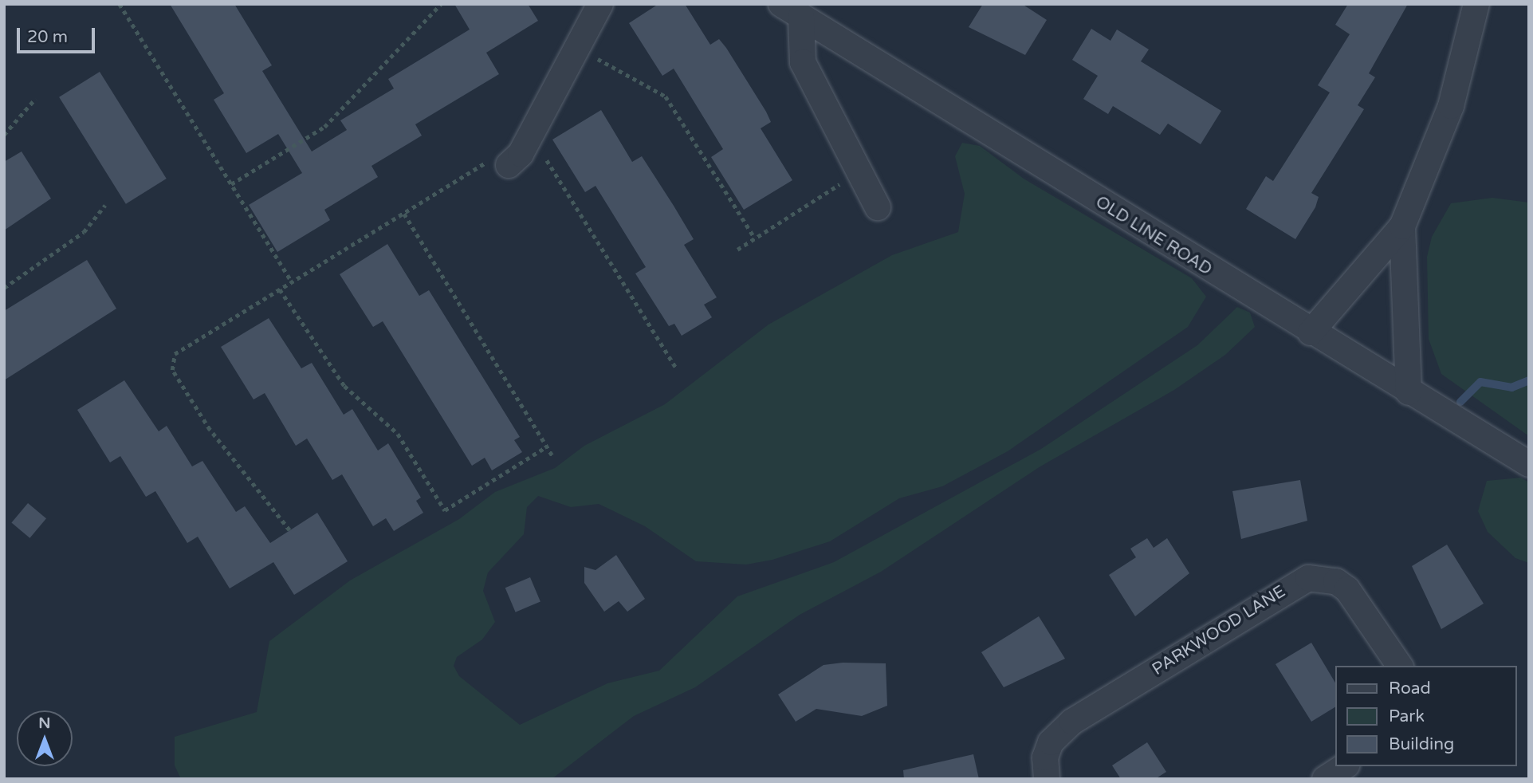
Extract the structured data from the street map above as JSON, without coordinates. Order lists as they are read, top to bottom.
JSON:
{
  "streets": {
    "street": ["OLD LINE ROAD", "PARKWOOD LANE"]
  },
  "legend": ["Road", "Park", "Building"],
  "scale_bar": "20 m",
  "north": "top"
}
